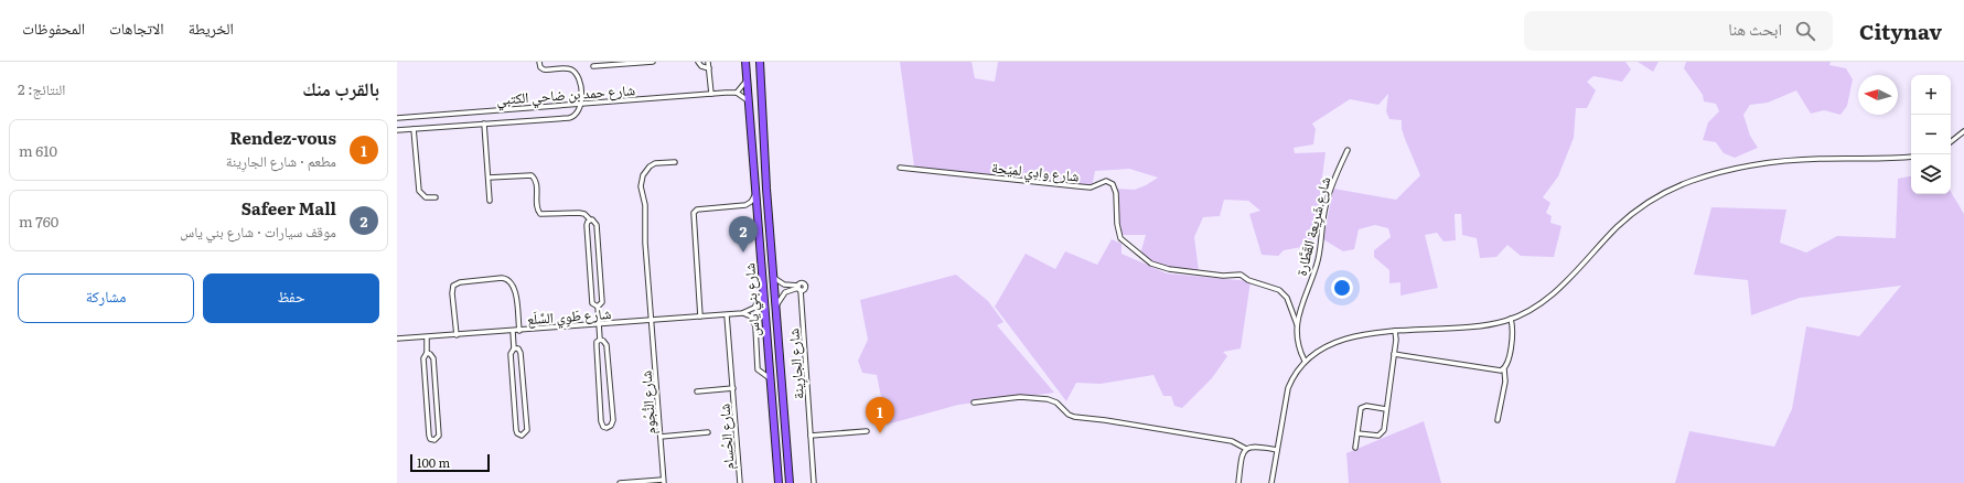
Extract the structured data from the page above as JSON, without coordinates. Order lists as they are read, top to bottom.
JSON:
{
  "streets": {
    "main road": ["شارع بني ياس"],
    "street": [
      "شارع حمد بن ضاحي الكتبي",
      "شارع وادِي لميَحة",
      "شارع شَرِيعة القَطَّارة",
      "شارع طَوِي السِّلَع",
      "شارع الجارِينة",
      "شارع النُّجُوم",
      "شارع الحُسام"
    ]
  },
  "crossings": [
    ["شارع وادِي لميَحة", "شارع شَرِيعة القَطَّارة"],
    ["شارع بني ياس", "شارع طَوِي السِّلَع"],
    ["شارع طَوِي السِّلَع", "شارع النُّجُوم"],
    ["شارع طَوِي السِّلَع", "شارع الحُسام"]
  ],
  "scale_bar": "100 m",
  "north": "left",
  "page": {
    "header": "Citynav",
    "search": "ابحث هنا",
    "nav": ["الخريطة", "الاتجاهات", "المحفوظات"],
    "heading": ["بالقرب منك", "النتائج: 2"],
    "map_buttons": ["+", "−"],
    "list": [
      {
        "mark": "1",
        "name": "Rendez-vous",
        "note": "مطعم · شارع الجارِينة",
        "value": "610 m"
      },
      {
        "mark": "2",
        "name": "Safeer Mall",
        "note": "موقف سيارات · شارع بني ياس",
        "value": "760 m"
      }
    ],
    "pins": ["2", "1"],
    "buttons": ["حفظ", "مشاركة"],
    "scale": "100 m"
  }
}
